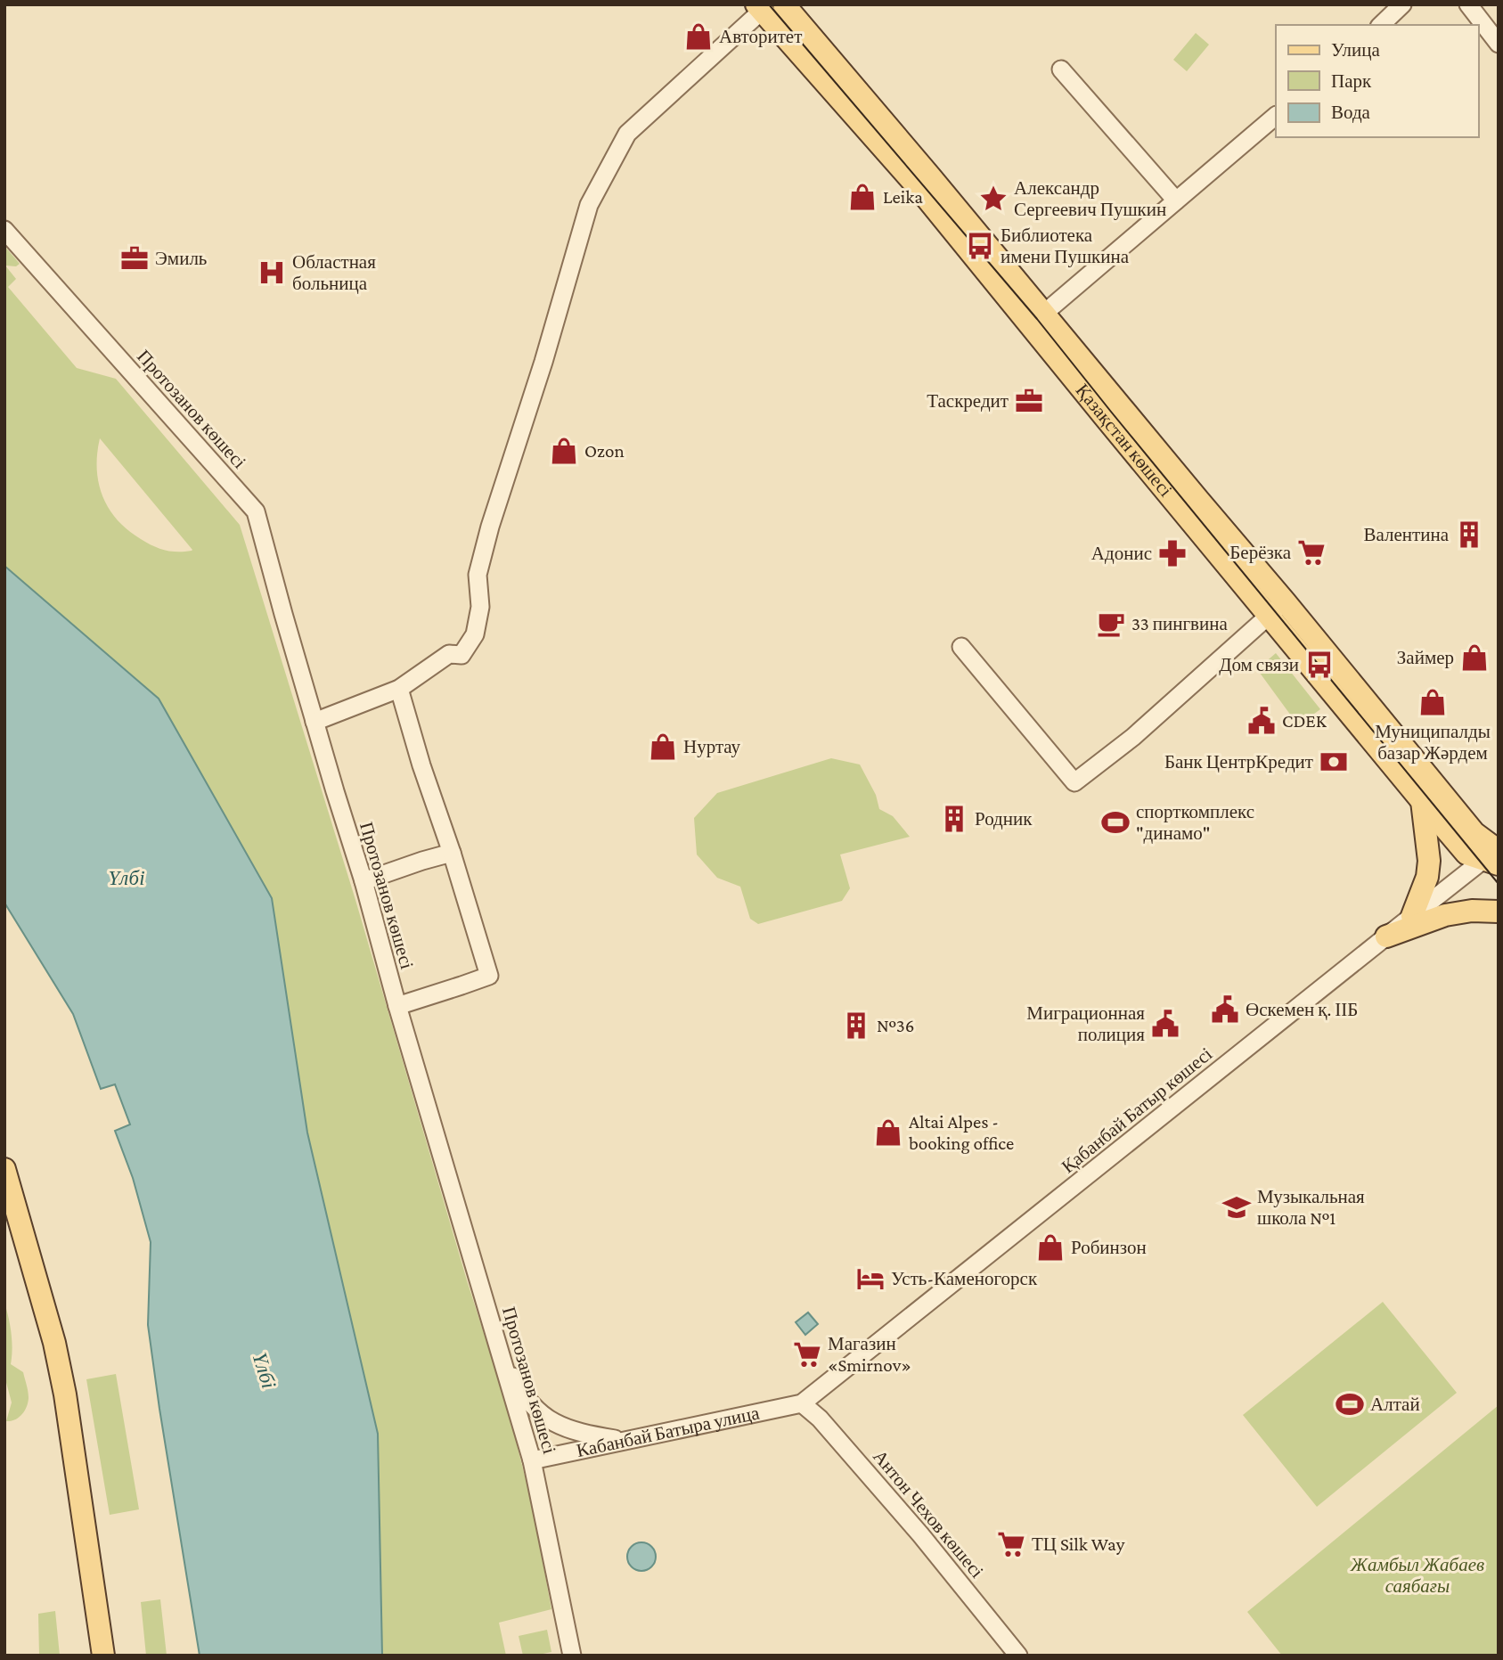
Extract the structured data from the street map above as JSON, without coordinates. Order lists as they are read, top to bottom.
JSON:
{
  "streets": {
    "main road": ["Қазақстан көшесі"],
    "street": [
      "Протозанов көшесі",
      "Қабанбай Батыр көшесі",
      "Кабанбай Батыра улица",
      "Антон Чехов көшесі"
    ]
  },
  "crossings": [
    ["Протозанов көшесі", "Кабанбай Батыра улица"],
    ["Қазақстан көшесі", "Қабанбай Батыр көшесі"],
    ["Қабанбай Батыр көшесі", "Кабанбай Батыра улица"],
    ["Қабанбай Батыр көшесі", "Антон Чехов көшесі"],
    ["Кабанбай Батыра улица", "Антон Чехов көшесі"]
  ],
  "water": ["Үлбі"],
  "parks": ["Жамбыл Жабаев саябағы"],
  "places": {
    "shop": [
      "Авторитет",
      "Leika",
      "Ozon",
      "Займер",
      "Муниципалды базар Жәрдем",
      "Нуртау",
      "Altai Alpes - booking office",
      "Робинзон"
    ],
    "place": ["Александр Сергеевич Пушкин"],
    "bus stop": ["Библиотека имени Пушкина", "Дом связи"],
    "office": ["Эмиль", "Таскредит"],
    "hospital": ["Областная больница"],
    "building": ["Валентина", "Родник", "№36"],
    "supermarket": ["Берёзка", "Магазин «Smirnov»", "ТЦ Silk Way"],
    "pharmacy": ["Адонис"],
    "cafe": ["33 пингвина"],
    "public building": ["CDEK", "Өскемен қ. ІІБ", "Миграционная полиция"],
    "bank": ["Банк ЦентрКредит"],
    "sports": ["спорткомплекс \"динамо\"", "Алтай"],
    "school or university": ["Музыкальная школа №1"],
    "hotel": ["Усть-Каменогорск"]
  },
  "legend": ["Улица", "Парк", "Вода"]
}
